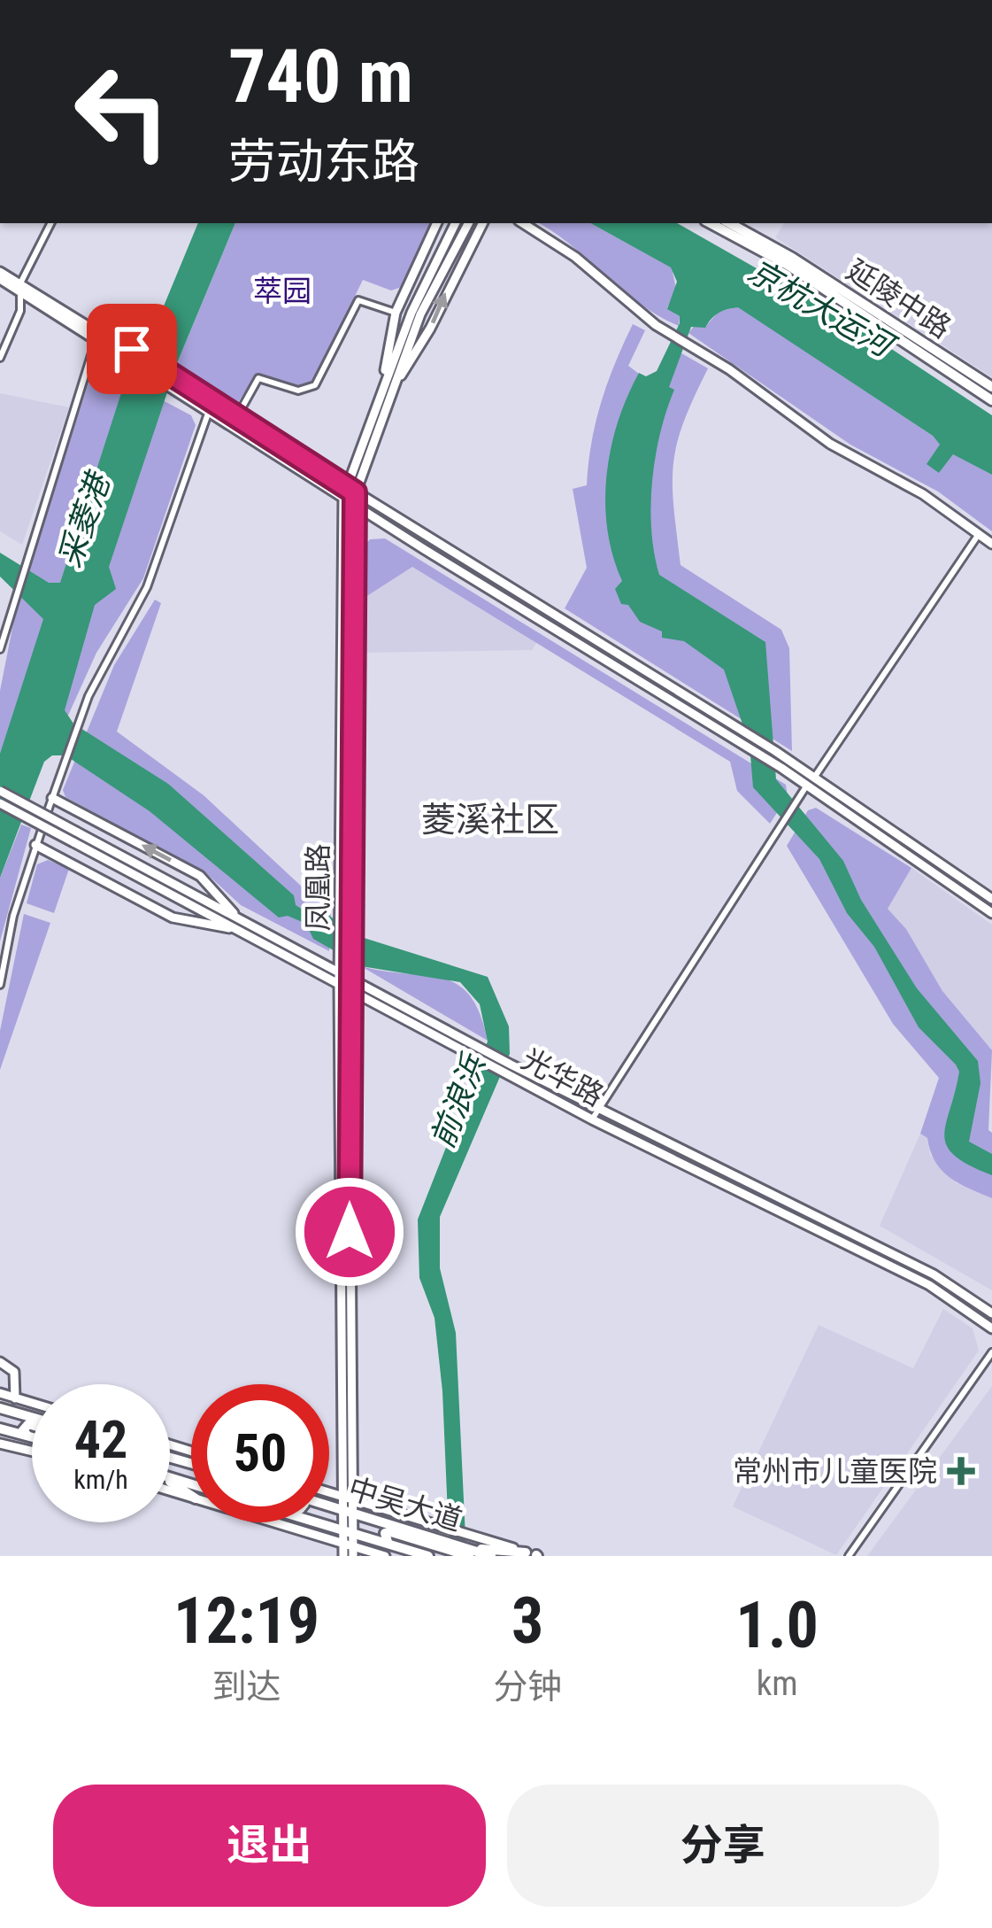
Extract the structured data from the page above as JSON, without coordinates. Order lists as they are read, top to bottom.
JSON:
{
  "streets": {
    "main road": [
      "延陵中路",
      "凤凰路",
      "光华路",
      "中吴大道"
    ]
  },
  "crossings": [
    ["凤凰路", "光华路"],
    ["凤凰路", "中吴大道"]
  ],
  "districts": ["菱溪社区"],
  "water": ["京杭大运河", "采菱港", "前浪浜"],
  "parks": ["萃园"],
  "places": {
    "health": ["常州市儿童医院"]
  },
  "page": {
    "turn": ["740 m", "劳动东路"],
    "speed": "42 km/h",
    "limit": "50",
    "eta": [
      "12:19",
      "到达",
      "3",
      "分钟",
      "1.0",
      "km"
    ],
    "buttons": ["退出", "分享"]
  }
}
